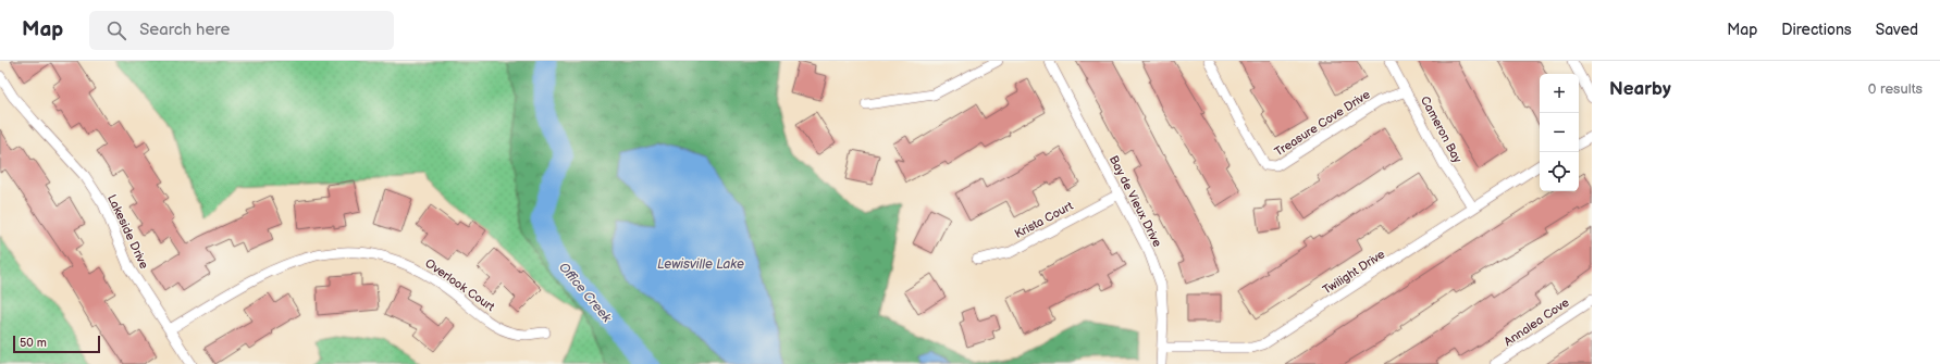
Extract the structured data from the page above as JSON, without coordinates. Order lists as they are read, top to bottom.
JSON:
{
  "streets": {
    "street": [
      "Treasure Cove Drive",
      "Cameron Bay",
      "Bay de Vieux Drive",
      "Krista Court",
      "Lakeside Drive",
      "Twilight Drive",
      "Overlook Court",
      "Annalea Cove"
    ]
  },
  "crossings": [
    ["Treasure Cove Drive", "Cameron Bay"],
    ["Cameron Bay", "Twilight Drive"],
    ["Bay de Vieux Drive", "Krista Court"],
    ["Bay de Vieux Drive", "Twilight Drive"],
    ["Lakeside Drive", "Overlook Court"]
  ],
  "water": ["Lewisville Lake", "Office Creek"],
  "scale_bar": "50 m",
  "page": {
    "header": "Map",
    "search": "Search here",
    "nav": ["Map", "Directions", "Saved"],
    "heading": ["Nearby", "0 results"],
    "map_buttons": ["+", "−"],
    "scale": "50 m"
  }
}
